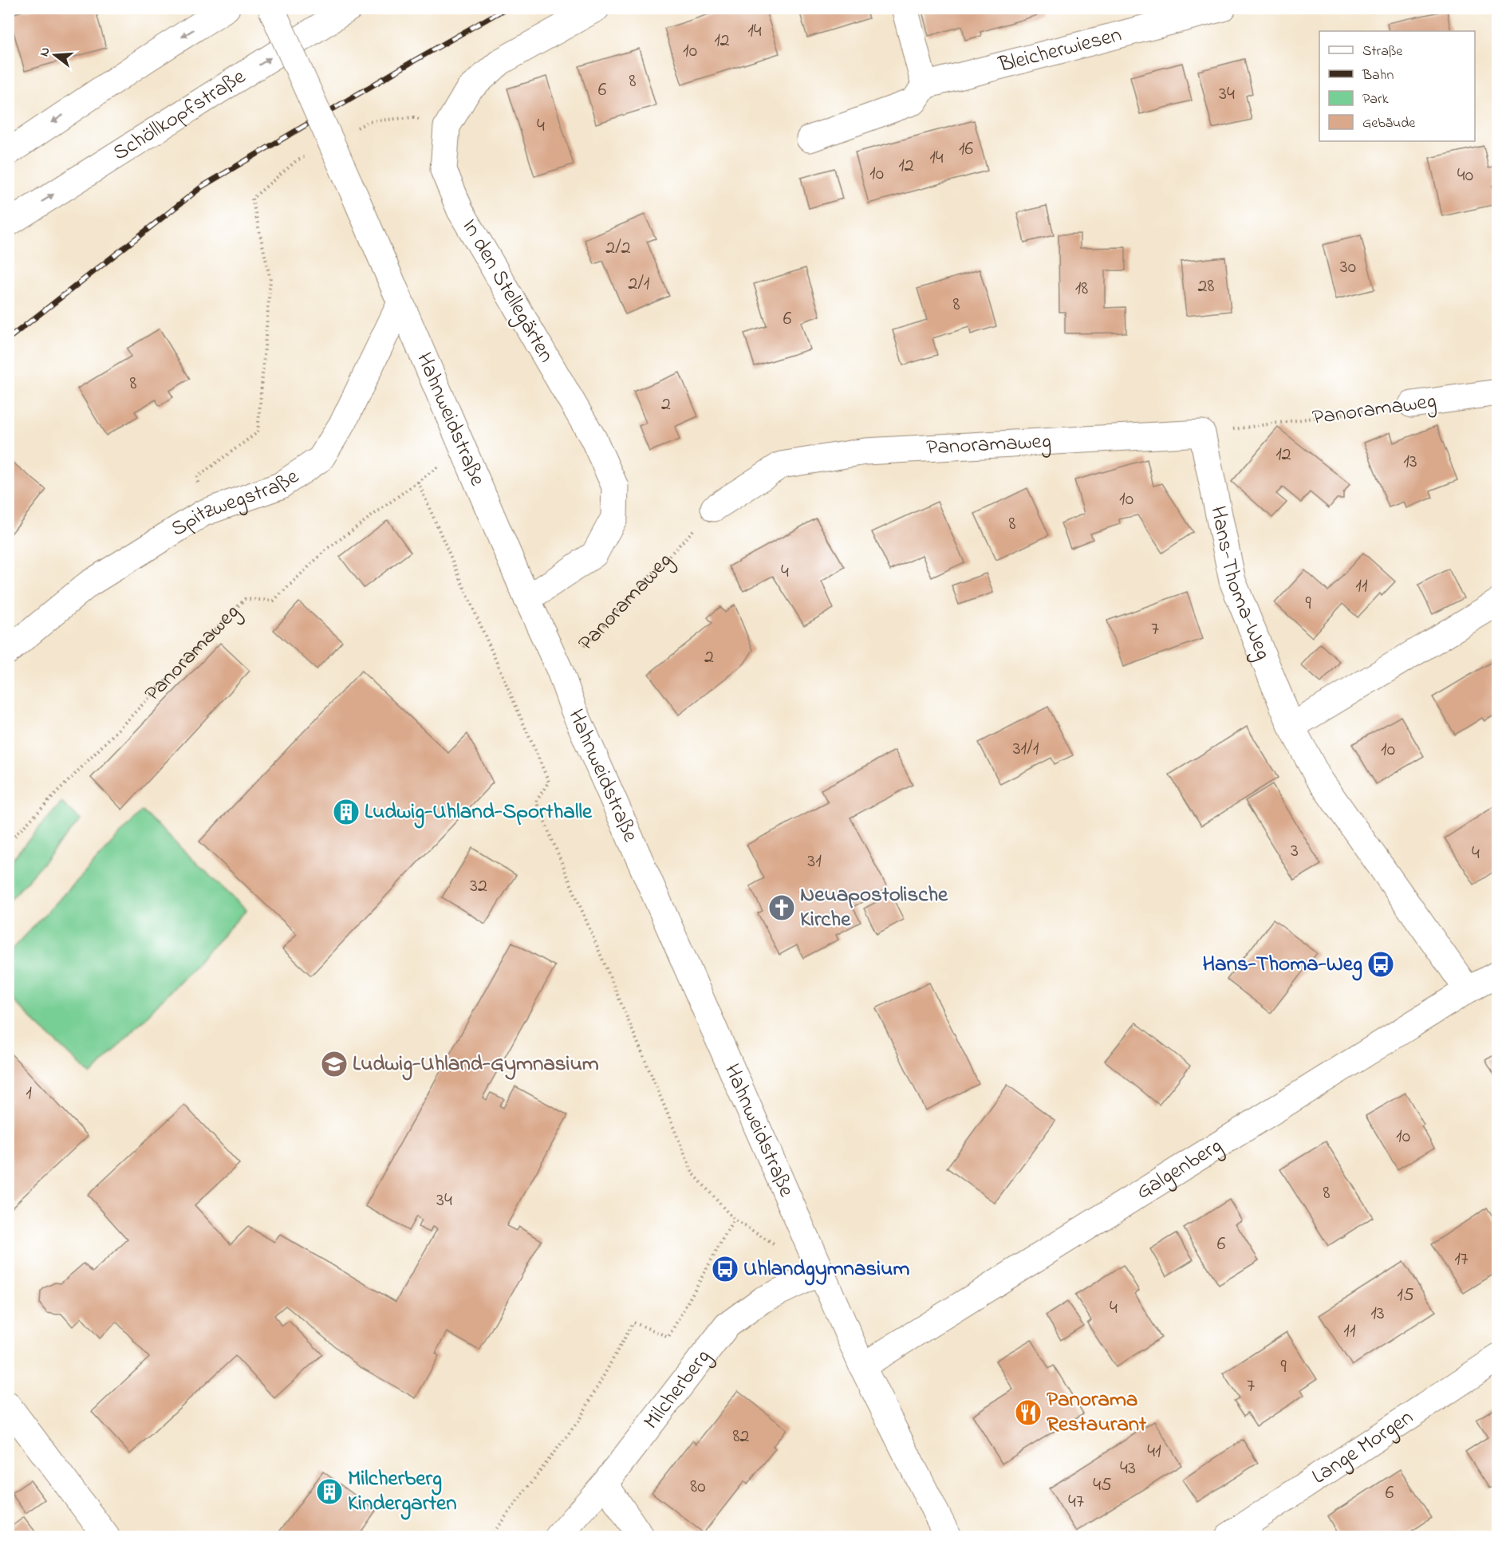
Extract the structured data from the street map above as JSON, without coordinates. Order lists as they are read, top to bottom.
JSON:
{
  "streets": {
    "street": [
      "Bleicherwiesen",
      "Schöllkopfstraße",
      "In den Stellegärten",
      "Panoramaweg",
      "Hahnweidstraße",
      "Spitzwegstraße",
      "Hans-Thoma-Weg",
      "Galgenberg",
      "Milcherberg",
      "Lange Morgen"
    ]
  },
  "crossings": [
    ["In den Stellegärten", "Hahnweidstraße"],
    ["Panoramaweg", "Hahnweidstraße"],
    ["Panoramaweg", "Hans-Thoma-Weg"],
    ["Hahnweidstraße", "Spitzwegstraße"],
    ["Hahnweidstraße", "Galgenberg"],
    ["Hahnweidstraße", "Milcherberg"],
    ["Hans-Thoma-Weg", "Galgenberg"]
  ],
  "places": {
    "building": ["Ludwig-Uhland-Sporthalle", "Milcherberg Kindergarten"],
    "church": ["Neuapostolische Kirche"],
    "bus stop": ["Hans-Thoma-Weg", "Uhlandgymnasium"],
    "school or university": ["Ludwig-Uhland-Gymnasium"],
    "restaurant": ["Panorama Restaurant"]
  },
  "house_numbers": [
    "14",
    "12",
    "10",
    "8",
    "6",
    "34",
    "4",
    "16",
    "14",
    "12",
    "10",
    "40",
    "2/2",
    "30",
    "2/1",
    "28",
    "18",
    "8",
    "6",
    "8",
    "2",
    "12",
    "13",
    "10",
    "8",
    "4",
    "11",
    "9",
    "7",
    "2",
    "31/1",
    "10",
    "3",
    "4",
    "31",
    "32",
    "1",
    "10",
    "8",
    "34",
    "6",
    "17",
    "15",
    "4",
    "13",
    "11",
    "9",
    "7",
    "82",
    "41",
    "43",
    "45",
    "80",
    "6",
    "47"
  ],
  "legend": [
    "Straße",
    "Bahn",
    "Park",
    "Gebäude"
  ],
  "north": "left"
}
